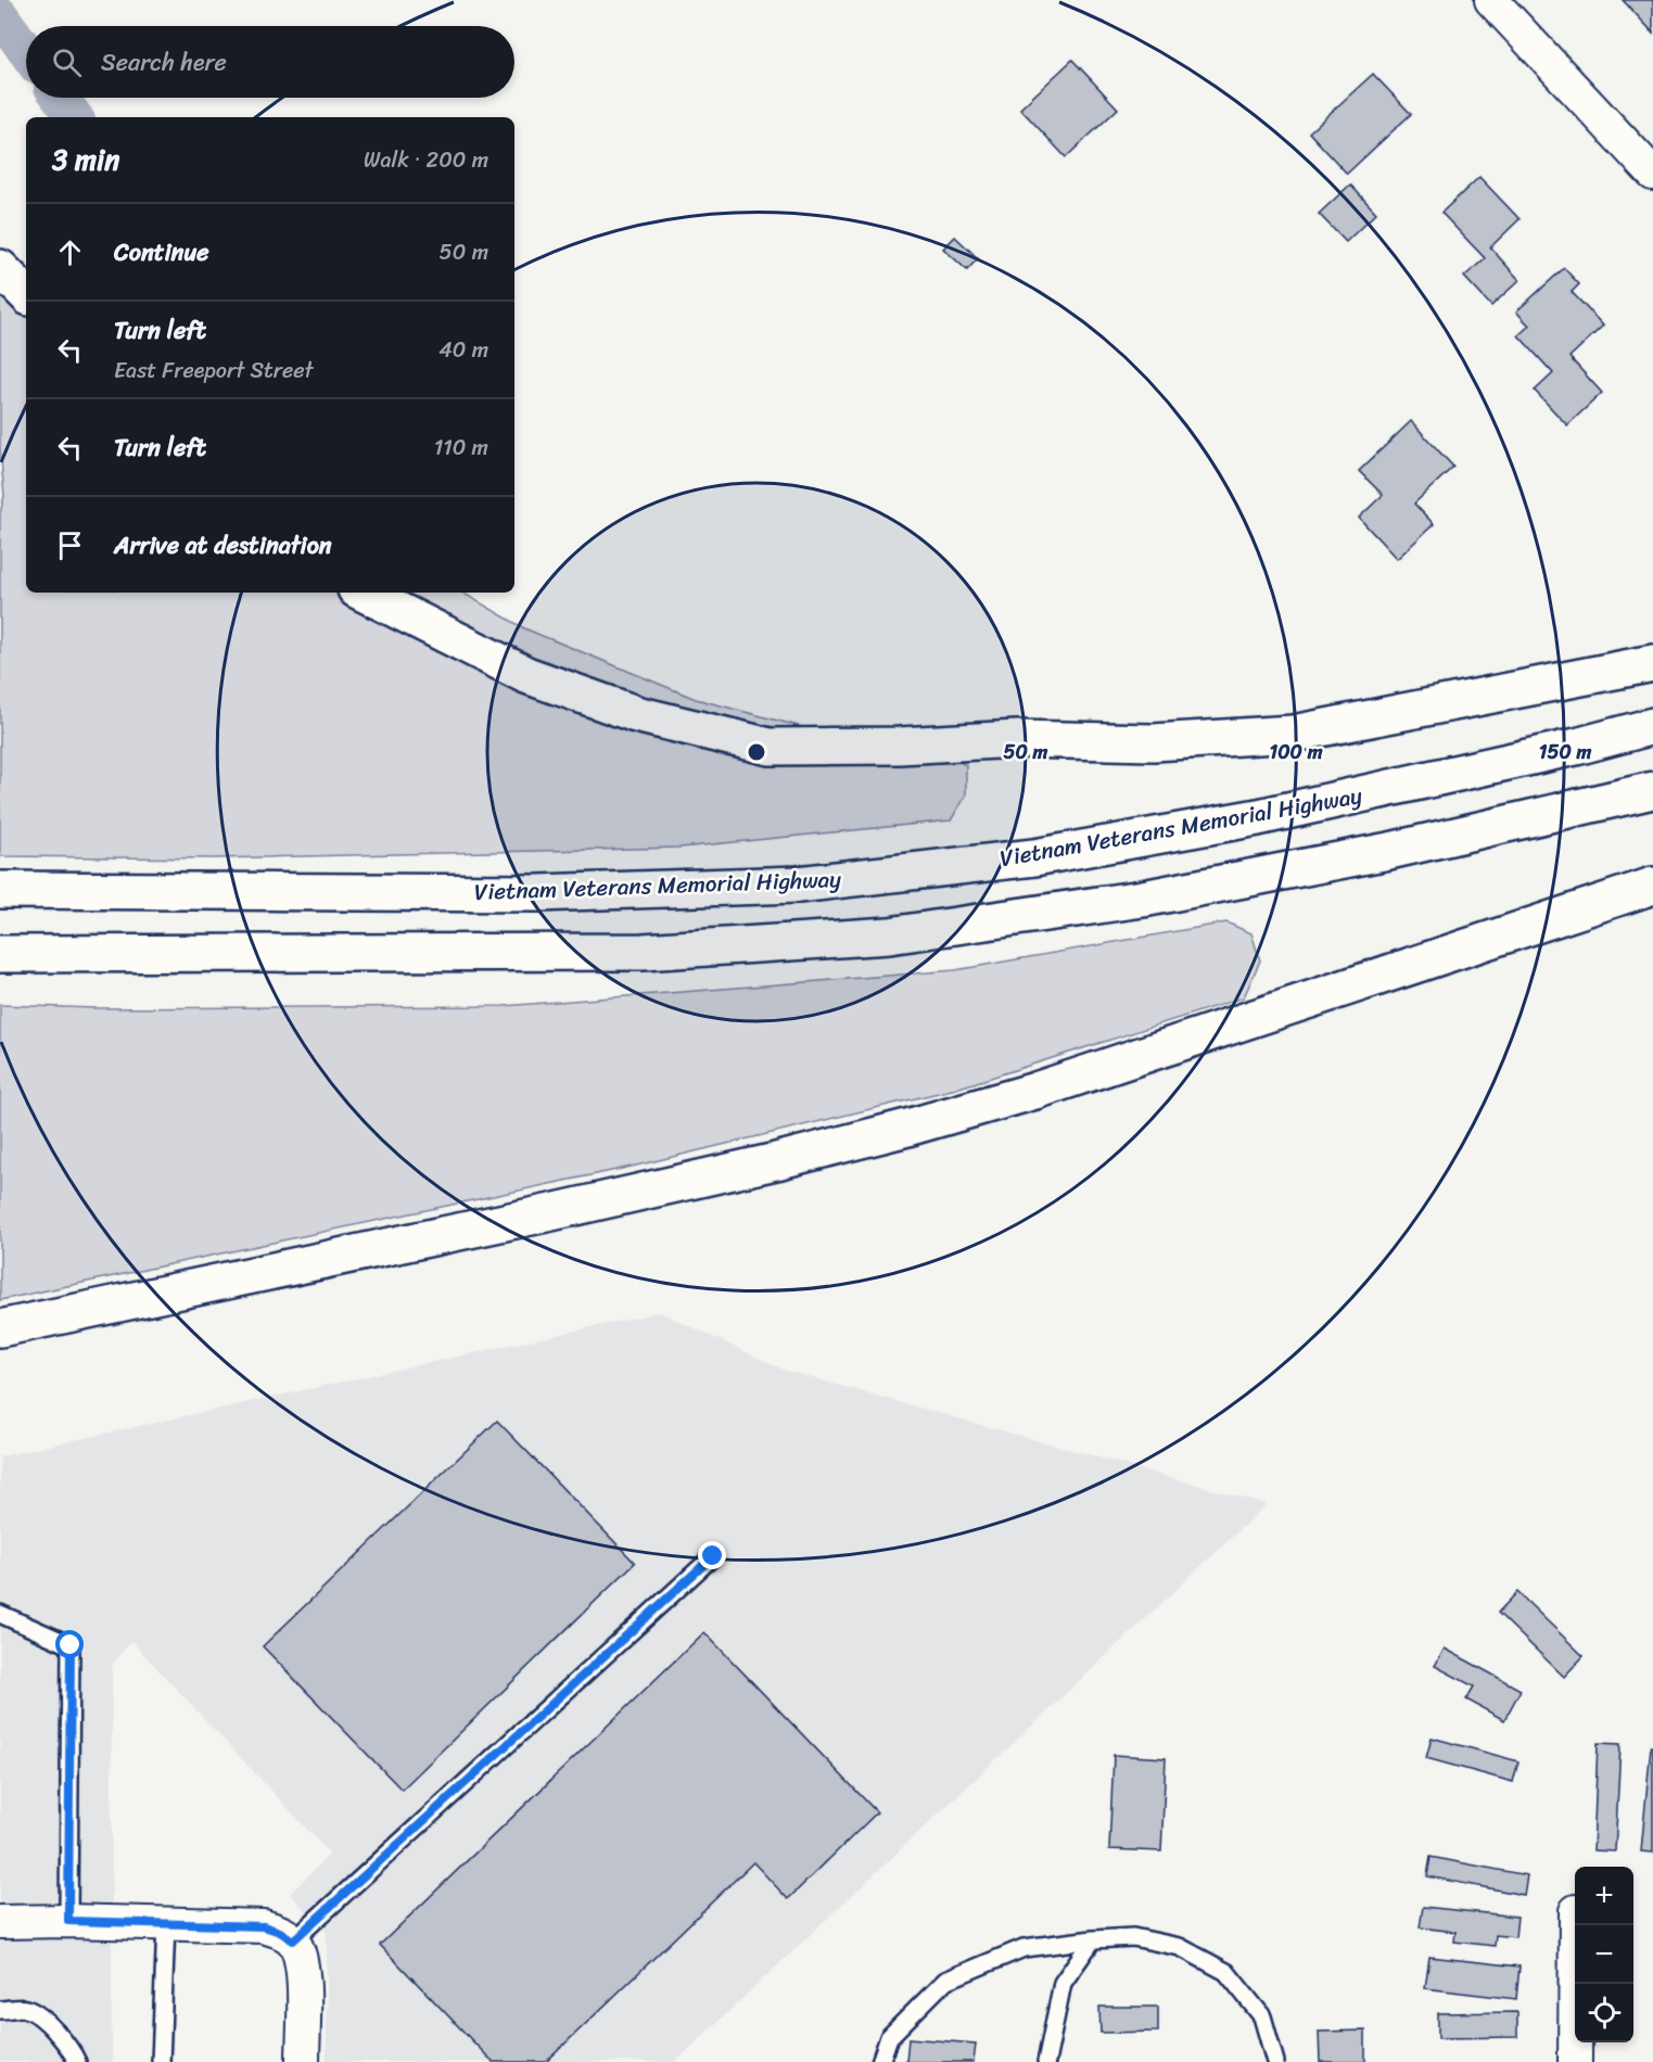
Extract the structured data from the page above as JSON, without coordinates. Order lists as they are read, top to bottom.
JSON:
{
  "streets": {
    "highway": ["Vietnam Veterans Memorial Highway"]
  },
  "page": {
    "search": "Search here",
    "heading": ["3 min", "Walk · 200 m"],
    "list": [
      ["Continue", "50 m"],
      ["Turn left", "East Freeport Street", "40 m"],
      ["Turn left", "110 m"],
      "Arrive at destination"
    ],
    "map_buttons": ["+", "−"]
  },
  "rings": ["50 m", "100 m", "150 m"]
}
